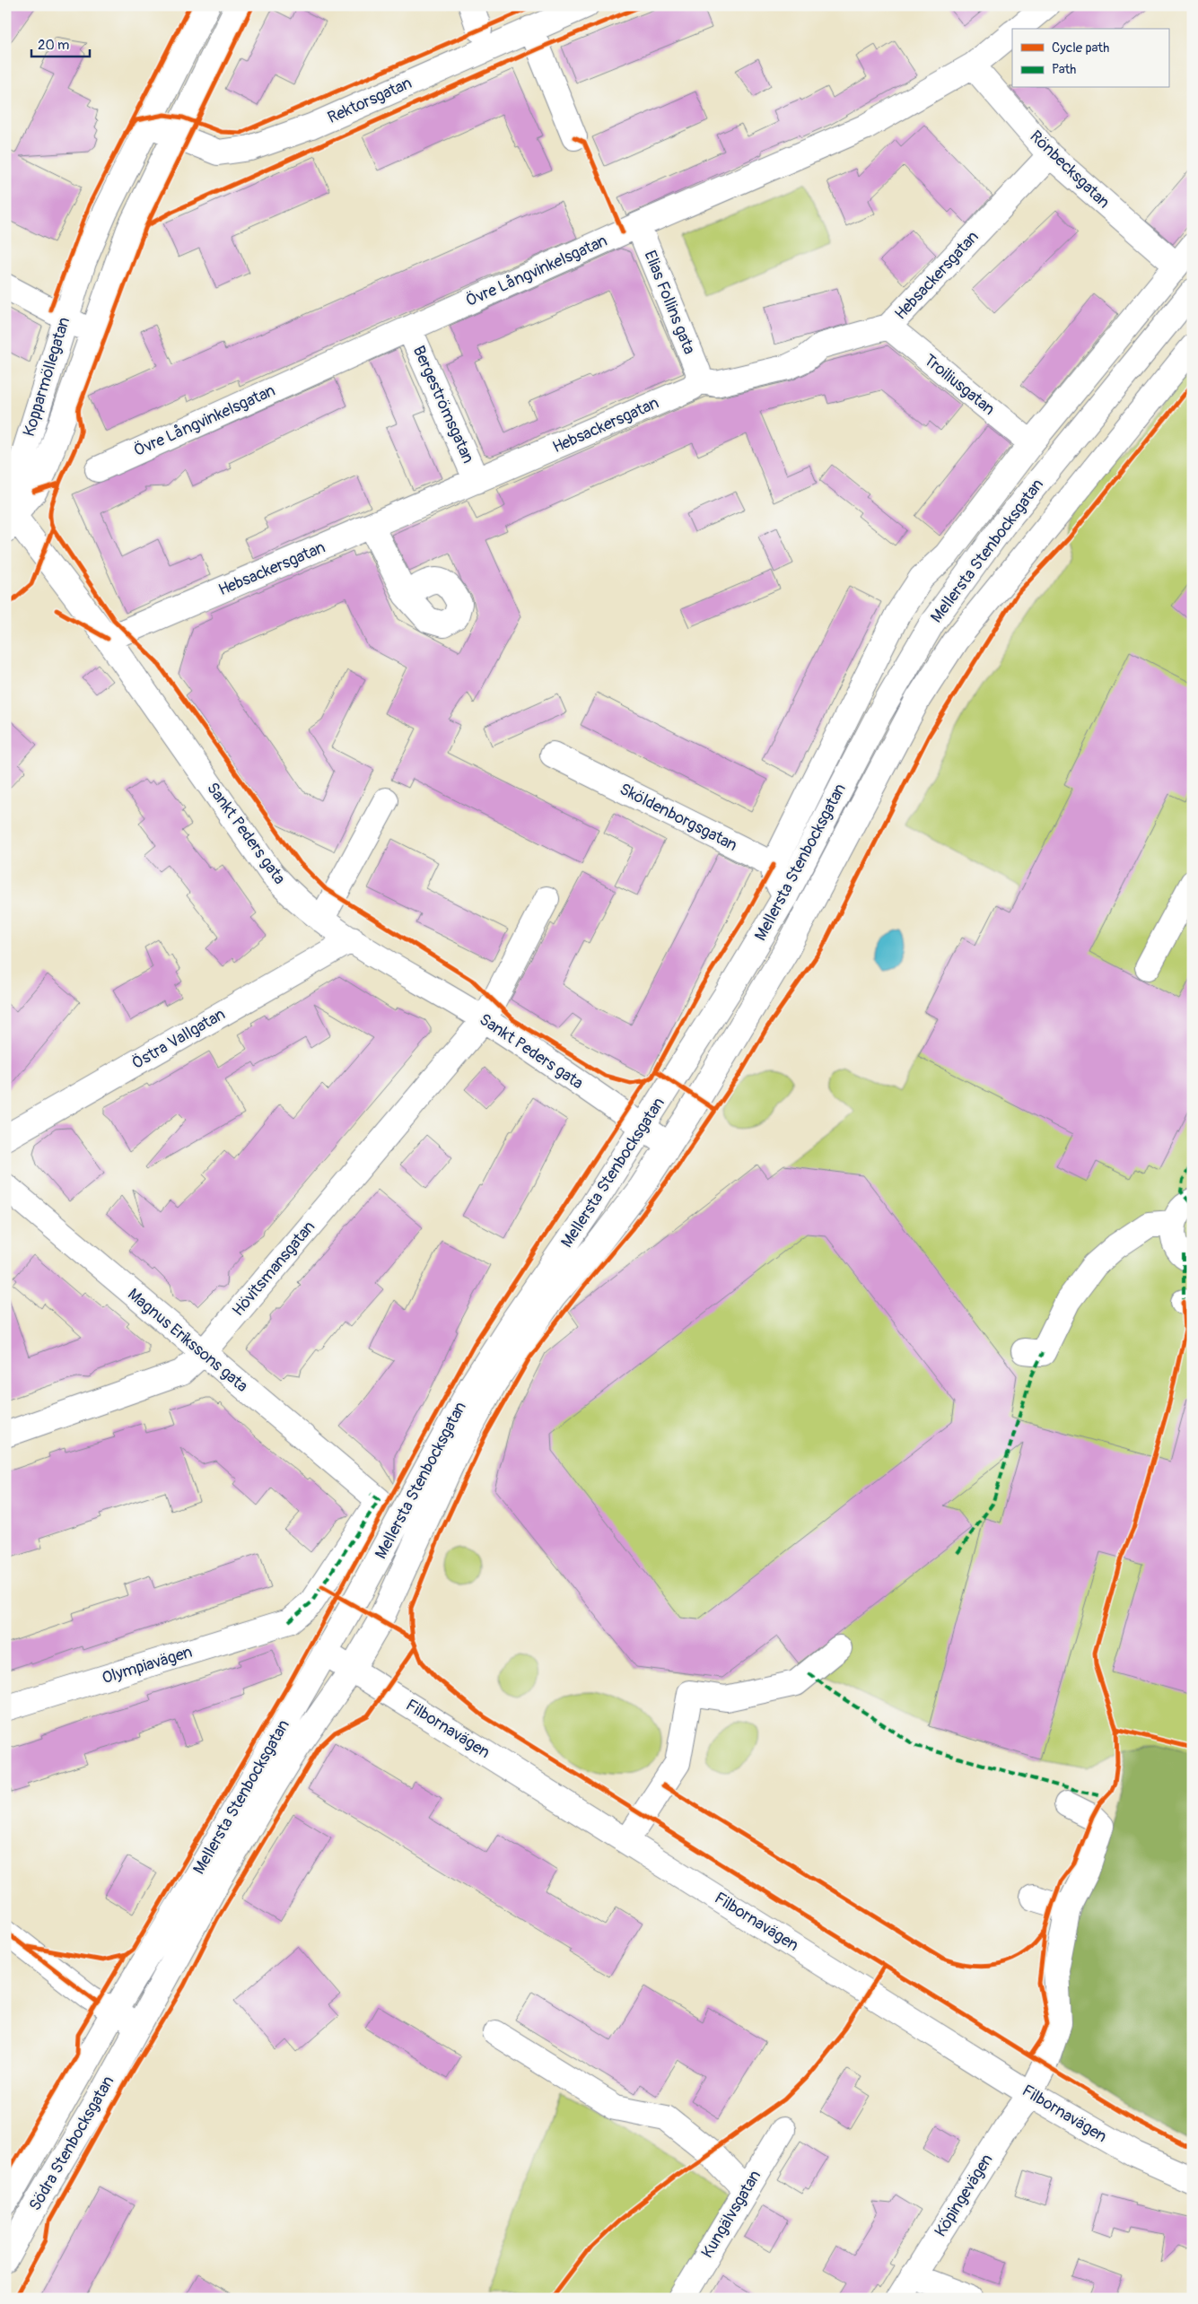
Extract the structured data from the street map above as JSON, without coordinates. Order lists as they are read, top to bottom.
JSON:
{
  "streets": {
    "street": [
      "Rektorsgatan",
      "Rönbecksgatan",
      "Övre Långvinkelsgatan",
      "Hebsackersgatan",
      "Elias Follins gata",
      "Kopparmöllegatan",
      "Troiliusgatan",
      "Bergeströmsgatan",
      "Mellersta Stenbocksgatan",
      "Sköldenborgsgatan",
      "Sankt Peders gata",
      "Östra Vallgatan",
      "Hövitsmansgatan",
      "Magnus Erikssons gata",
      "Olympiavägen",
      "Filbornavägen",
      "Södra Stenbocksgatan",
      "Köpingevägen",
      "Kungälvsgatan"
    ]
  },
  "crossings": [
    ["Rektorsgatan", "Kopparmöllegatan"],
    ["Rönbecksgatan", "Övre Långvinkelsgatan"],
    ["Rönbecksgatan", "Hebsackersgatan"],
    ["Rönbecksgatan", "Mellersta Stenbocksgatan"],
    ["Övre Långvinkelsgatan", "Elias Follins gata"],
    ["Övre Långvinkelsgatan", "Bergeströmsgatan"],
    ["Hebsackersgatan", "Elias Follins gata"],
    ["Hebsackersgatan", "Troiliusgatan"],
    ["Hebsackersgatan", "Bergeströmsgatan"],
    ["Hebsackersgatan", "Sankt Peders gata"],
    ["Kopparmöllegatan", "Sankt Peders gata"],
    ["Troiliusgatan", "Mellersta Stenbocksgatan"],
    ["Mellersta Stenbocksgatan", "Sköldenborgsgatan"],
    ["Mellersta Stenbocksgatan", "Sankt Peders gata"],
    ["Mellersta Stenbocksgatan", "Filbornavägen"],
    ["Mellersta Stenbocksgatan", "Södra Stenbocksgatan"],
    ["Sankt Peders gata", "Östra Vallgatan"],
    ["Sankt Peders gata", "Hövitsmansgatan"],
    ["Hövitsmansgatan", "Magnus Erikssons gata"],
    ["Magnus Erikssons gata", "Olympiavägen"],
    ["Filbornavägen", "Köpingevägen"]
  ],
  "legend": ["Cycle path", "Path"],
  "scale_bar": "20 m"
}
